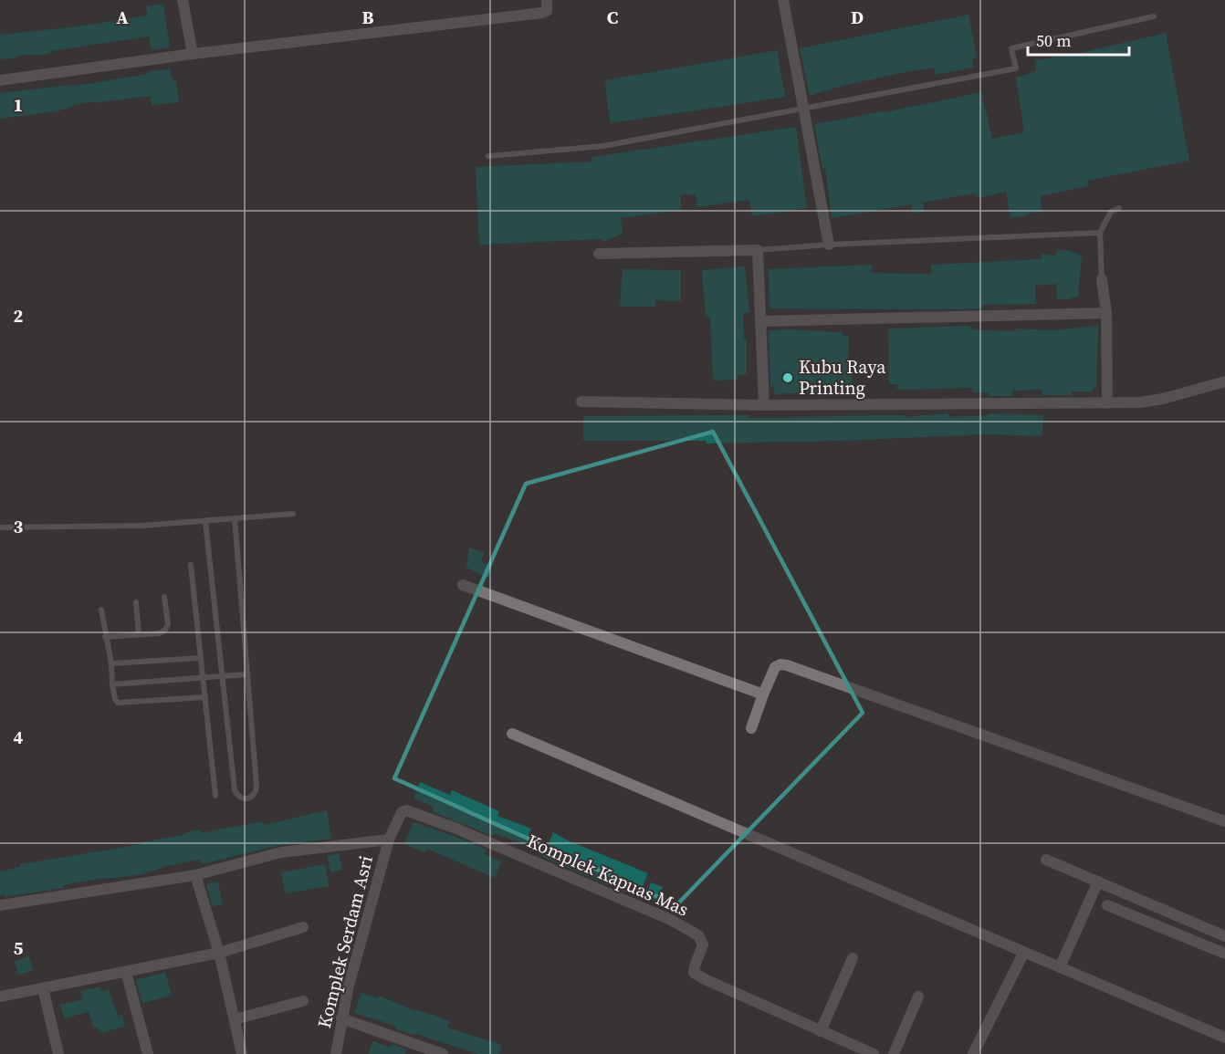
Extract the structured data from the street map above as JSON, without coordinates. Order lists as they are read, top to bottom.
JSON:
{
  "streets": {
    "street": ["Komplek Kapuas Mas", "Komplek Serdam Asri"]
  },
  "crossings": [
    ["Komplek Kapuas Mas", "Komplek Serdam Asri"]
  ],
  "places": ["Kubu Raya Printing"],
  "scale_bar": "50 m",
  "grid": {
    "columns": [
      "A",
      "B",
      "C",
      "D"
    ],
    "rows": [
      "1",
      "2",
      "3",
      "4",
      "5"
    ]
  }
}
